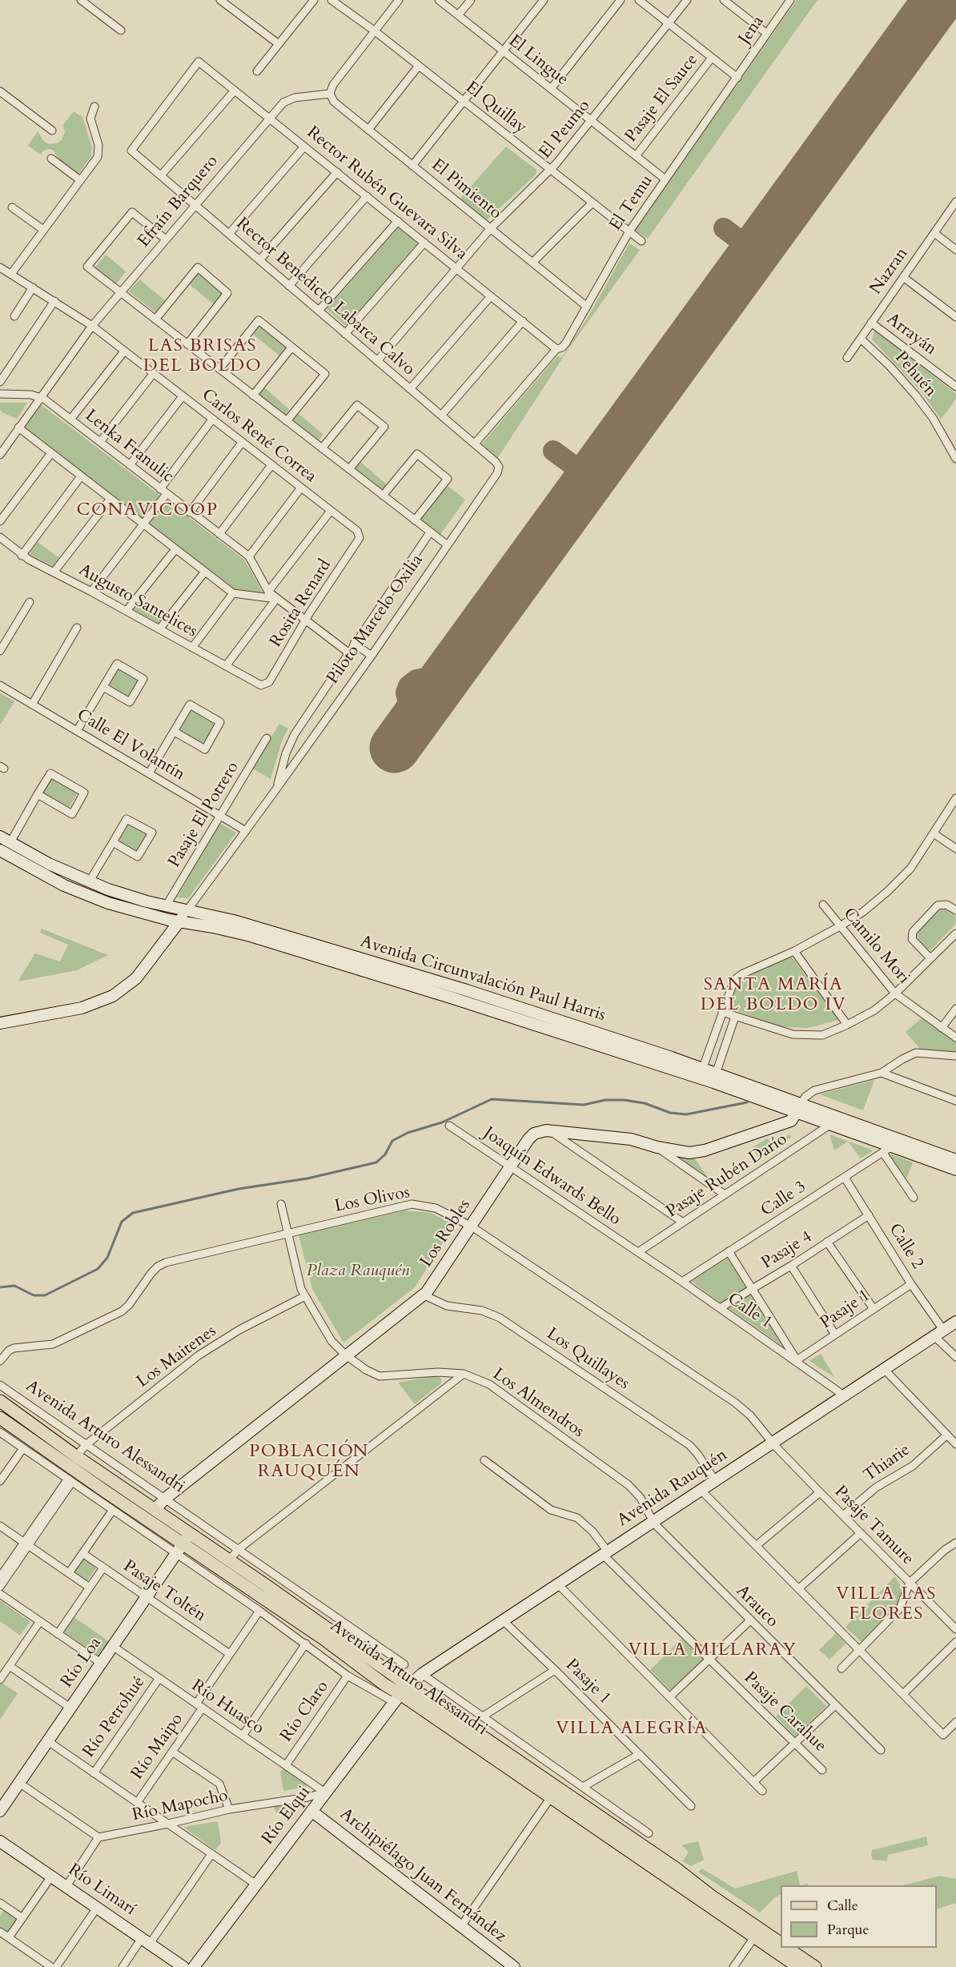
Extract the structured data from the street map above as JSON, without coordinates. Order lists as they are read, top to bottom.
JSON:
{
  "streets": {
    "main road": [
      "Piloto Marcelo Oxilia",
      "Avenida Circunvalación Paul Harris",
      "Los Robles",
      "Avenida Arturo Alessandri",
      "Avenida Rauquén",
      "Río Loa",
      "Río Elqui",
      "Archipiélago Juan Fernández",
      "Río Limarí"
    ],
    "street": [
      "Jena",
      "El Lingue",
      "Pasaje El Sauce",
      "El Quillay",
      "El Peumo",
      "El Pimiento",
      "Rector Rubén Guevara Silva",
      "Efraín Barquero",
      "El Temu",
      "Nazran",
      "Rector Benedicto Labarca Calvo",
      "Arrayán",
      "Pehuén",
      "Carlos René Correa",
      "Lenka Franulic",
      "Augusto Santelices",
      "Rosita Renard",
      "Calle El Volantín",
      "Pasaje El Potrero",
      "Camilo Mori",
      "Pasaje Rubén Darío",
      "Joaquín Edwards Bello",
      "Calle 3",
      "Los Olivos",
      "Calle 2",
      "Pasaje 4",
      "Pasaje 1",
      "Calle 1",
      "Los Maitenes",
      "Los Quillayes",
      "Los Almendros",
      "Thiarie",
      "Pasaje Tamure",
      "Pasaje Toltén",
      "Arauco",
      "Río Huasco",
      "Río Claro",
      "Pasaje Carahue",
      "Río Petrohué",
      "Río Maipo",
      "Río Mapocho"
    ]
  },
  "crossings": [
    ["Jena", "El Temu"],
    ["El Lingue", "Pasaje El Sauce"],
    ["El Lingue", "El Peumo"],
    ["El Lingue", "El Temu"],
    ["El Quillay", "El Peumo"],
    ["El Quillay", "El Temu"],
    ["El Peumo", "El Pimiento"],
    ["El Peumo", "Rector Rubén Guevara Silva"],
    ["El Peumo", "Rector Benedicto Labarca Calvo"],
    ["El Pimiento", "Efraín Barquero"],
    ["El Pimiento", "El Temu"],
    ["Rector Rubén Guevara Silva", "Efraín Barquero"],
    ["Rector Rubén Guevara Silva", "El Temu"],
    ["Rector Rubén Guevara Silva", "Rector Benedicto Labarca Calvo"],
    ["Efraín Barquero", "Rector Benedicto Labarca Calvo"],
    ["Efraín Barquero", "Carlos René Correa"],
    ["Efraín Barquero", "Lenka Franulic"],
    ["El Temu", "Rector Benedicto Labarca Calvo"],
    ["Nazran", "Arrayán"],
    ["Nazran", "Pehuén"],
    ["Rector Benedicto Labarca Calvo", "Piloto Marcelo Oxilia"],
    ["Carlos René Correa", "Rosita Renard"],
    ["Lenka Franulic", "Rosita Renard"],
    ["Lenka Franulic", "Piloto Marcelo Oxilia"],
    ["Augusto Santelices", "Rosita Renard"],
    ["Piloto Marcelo Oxilia", "Calle El Volantín"],
    ["Piloto Marcelo Oxilia", "Avenida Circunvalación Paul Harris"],
    ["Calle El Volantín", "Pasaje El Potrero"],
    ["Pasaje El Potrero", "Avenida Circunvalación Paul Harris"],
    ["Avenida Circunvalación Paul Harris", "Pasaje Rubén Darío"],
    ["Avenida Circunvalación Paul Harris", "Calle 3"],
    ["Avenida Circunvalación Paul Harris", "Los Robles"],
    ["Pasaje Rubén Darío", "Joaquín Edwards Bello"],
    ["Pasaje Rubén Darío", "Calle 1"],
    ["Joaquín Edwards Bello", "Los Robles"],
    ["Joaquín Edwards Bello", "Calle 1"],
    ["Calle 3", "Calle 2"],
    ["Calle 3", "Calle 1"],
    ["Los Olivos", "Los Robles"],
    ["Los Olivos", "Los Almendros"],
    ["Los Olivos", "Avenida Rauquén"],
    ["Los Olivos", "Pasaje Tamure"],
    ["Los Robles", "Los Quillayes"],
    ["Los Robles", "Los Almendros"],
    ["Los Robles", "Avenida Arturo Alessandri"],
    ["Calle 2", "Pasaje 4"],
    ["Calle 2", "Pasaje 1"],
    ["Calle 2", "Avenida Rauquén"],
    ["Pasaje 4", "Calle 1"],
    ["Pasaje 1", "Calle 1"],
    ["Pasaje 1", "Avenida Rauquén"],
    ["Calle 1", "Avenida Rauquén"],
    ["Los Maitenes", "Los Almendros"],
    ["Los Maitenes", "Avenida Arturo Alessandri"],
    ["Los Quillayes", "Avenida Rauquén"],
    ["Los Almendros", "Avenida Rauquén"],
    ["Los Almendros", "Arauco"],
    ["Avenida Arturo Alessandri", "Avenida Rauquén"],
    ["Avenida Arturo Alessandri", "Río Loa"],
    ["Avenida Arturo Alessandri", "Río Claro"],
    ["Avenida Arturo Alessandri", "Río Maipo"],
    ["Avenida Arturo Alessandri", "Río Elqui"],
    ["Thiarie", "Pasaje Tamure"],
    ["Avenida Rauquén", "Pasaje Tamure"],
    ["Avenida Rauquén", "Arauco"],
    ["Avenida Rauquén", "Pasaje Carahue"],
    ["Avenida Rauquén", "Río Elqui"],
    ["Pasaje Toltén", "Río Loa"],
    ["Pasaje Toltén", "Río Maipo"],
    ["Río Loa", "Río Huasco"],
    ["Río Huasco", "Río Claro"],
    ["Río Huasco", "Río Petrohué"],
    ["Río Huasco", "Río Maipo"],
    ["Río Huasco", "Río Mapocho"],
    ["Río Huasco", "Río Elqui"],
    ["Río Mapocho", "Río Elqui"],
    ["Río Elqui", "Archipiélago Juan Fernández"]
  ],
  "districts": [
    "LAS BRISAS DEL BOLDO",
    "CONAVICOOP",
    "SANTA MARÍA DEL BOLDO IV",
    "POBLACIÓN RAUQUÉN",
    "VILLA LAS FLORES",
    "VILLA MILLARAY",
    "VILLA ALEGRÍA"
  ],
  "parks": ["Plaza Rauquén"],
  "legend": ["Calle", "Parque"]
}
